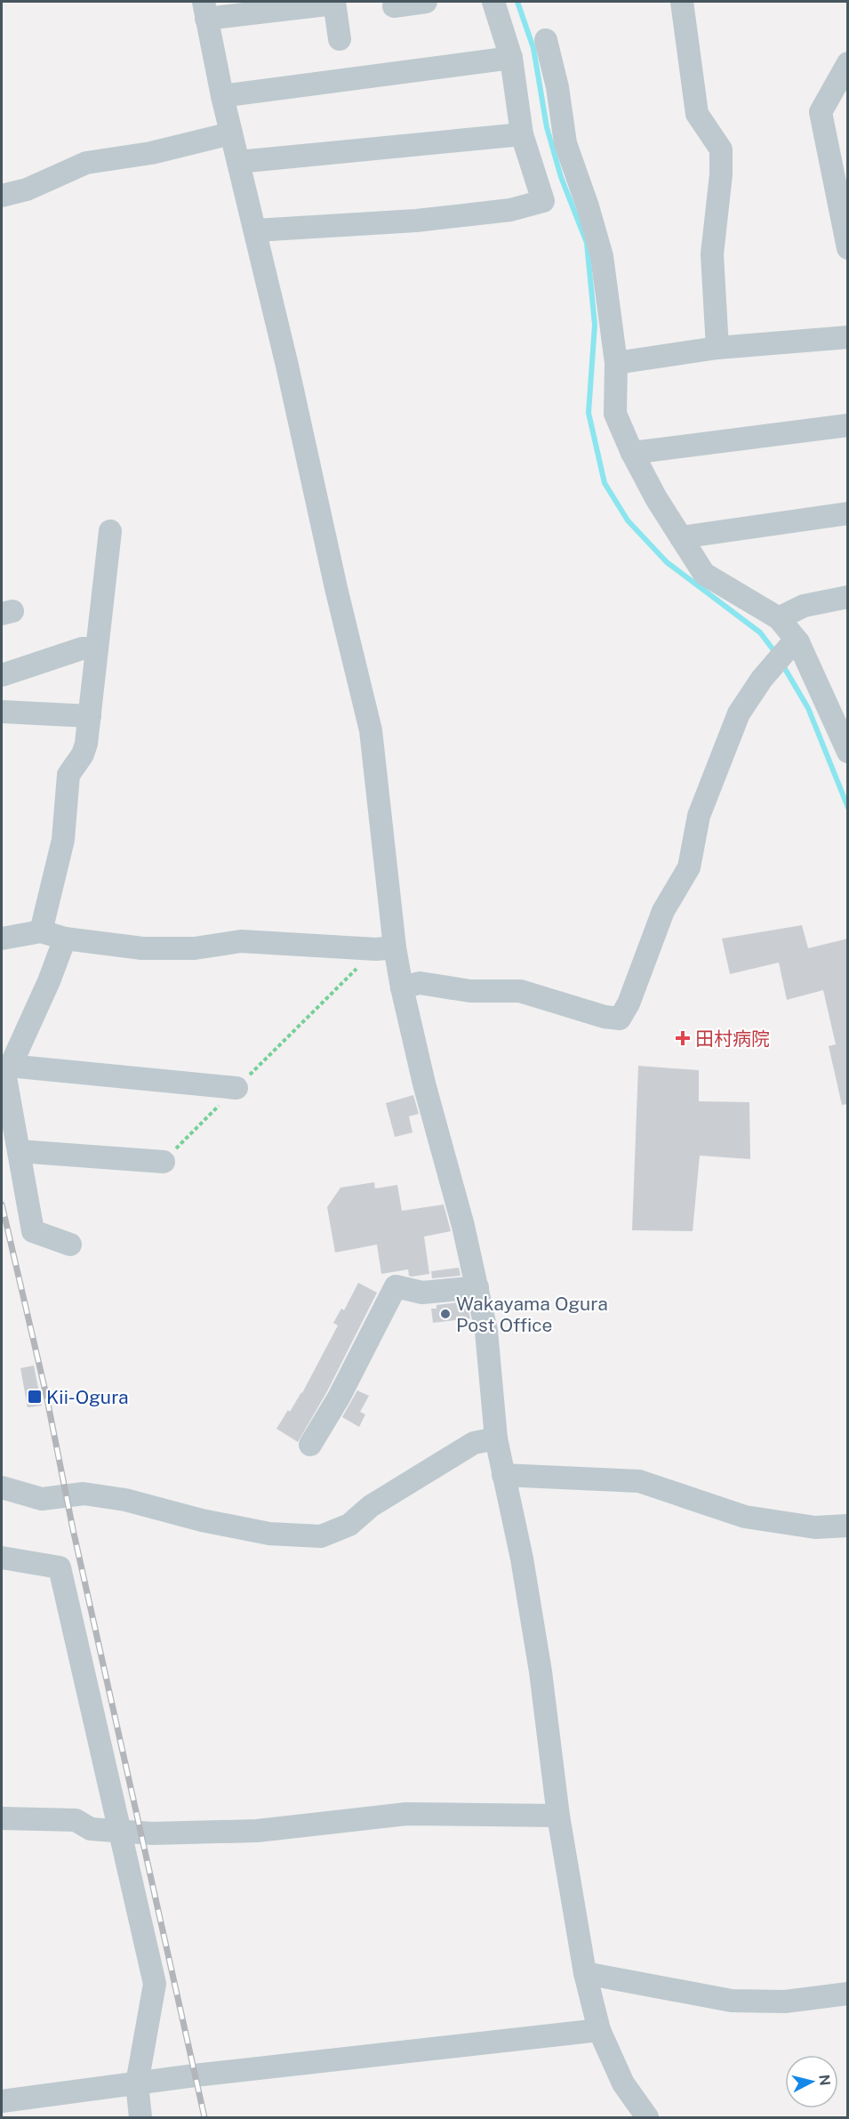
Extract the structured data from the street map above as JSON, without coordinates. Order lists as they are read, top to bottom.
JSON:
{
  "places": {
    "health": ["田村病院"],
    "other": ["Wakayama Ogura Post Office"],
    "transit": ["Kii-Ogura"]
  },
  "north": "right"
}
